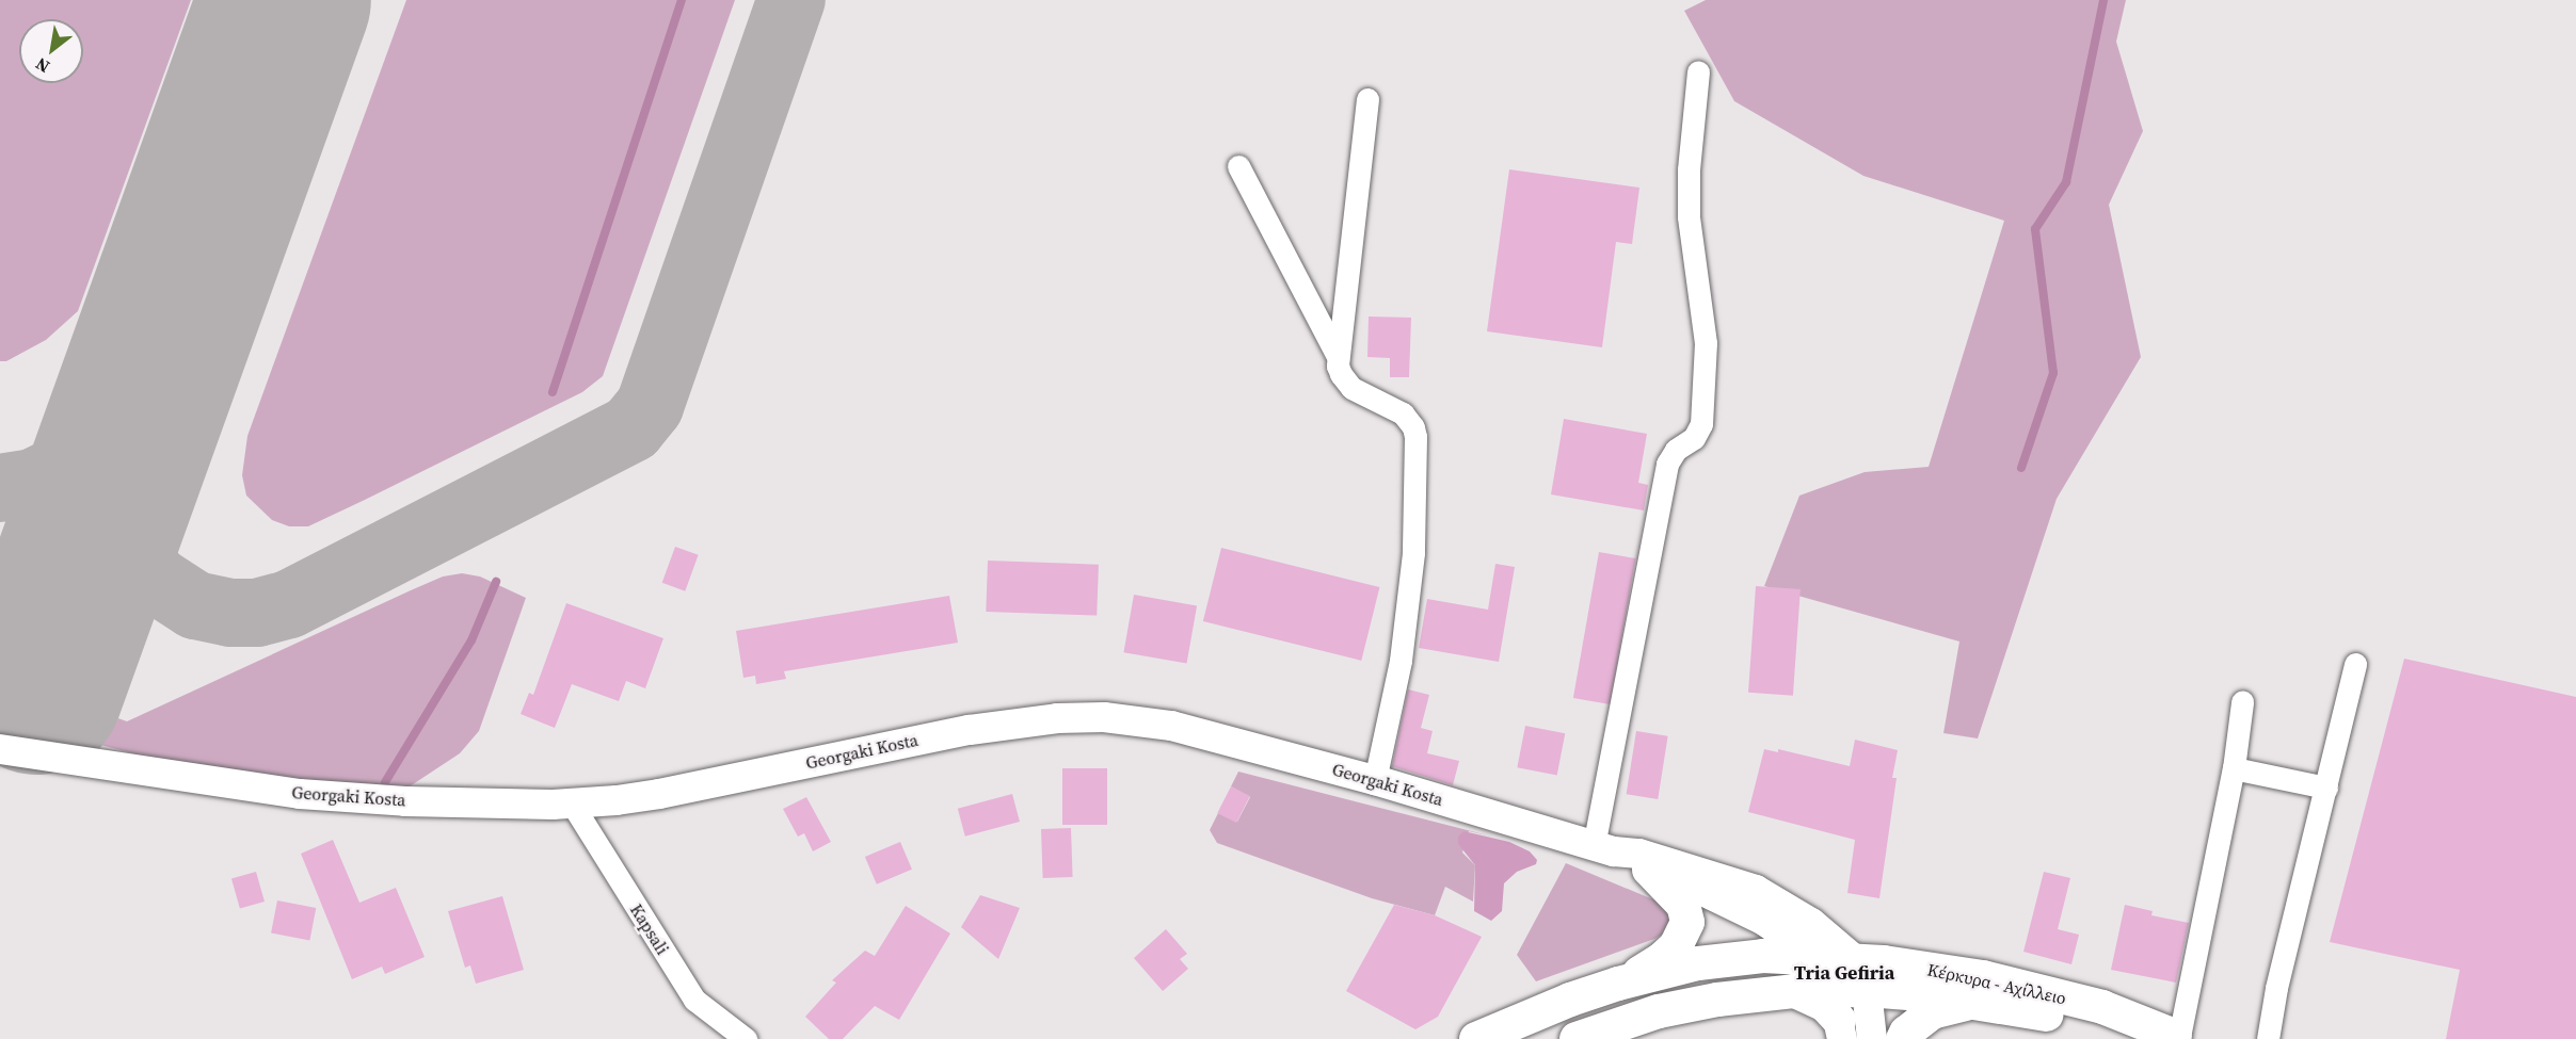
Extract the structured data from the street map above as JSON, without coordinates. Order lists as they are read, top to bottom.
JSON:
{
  "streets": {
    "main road": ["Georgaki Kosta", "Κέρκυρα - Αχίλλειο"],
    "street": ["Kapsali"]
  },
  "crossings": [
    ["Georgaki Kosta", "Kapsali"],
    ["Georgaki Kosta", "Κέρκυρα - Αχίλλειο"]
  ],
  "districts": ["Tria Gefiria"],
  "north": "bottom left"
}
